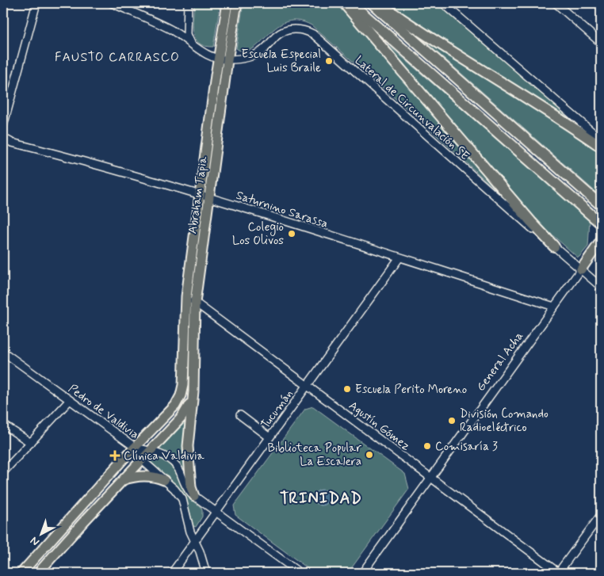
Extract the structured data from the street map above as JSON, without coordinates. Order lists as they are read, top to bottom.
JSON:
{
  "streets": {
    "main road": ["Abraham Tapia", "General Acha"],
    "street": [
      "Lateral de Circunvalación SE",
      "Saturnino Sarassa",
      "Tucumán",
      "Pedro de Valdivia",
      "Agustín Gómez"
    ]
  },
  "crossings": [
    ["Lateral de Circunvalación SE", "Abraham Tapia"],
    ["Lateral de Circunvalación SE", "General Acha"],
    ["Abraham Tapia", "Saturnino Sarassa"],
    ["Abraham Tapia", "Pedro de Valdivia"],
    ["Abraham Tapia", "Agustín Gómez"],
    ["Saturnino Sarassa", "General Acha"],
    ["Saturnino Sarassa", "Tucumán"],
    ["General Acha", "Agustín Gómez"],
    ["Tucumán", "Pedro de Valdivia"],
    ["Tucumán", "Agustín Gómez"]
  ],
  "districts": ["FAUSTO CARRASCO", "TRINIDAD"],
  "places": {
    "other": [
      "Escuela Especial Luis Braile",
      "Colegio Los Olivos",
      "Escuela Perito Moreno",
      "División Comando Radioeléctrico",
      "Comisaría 3",
      "Biblioteca Popular La Escalera"
    ],
    "health": ["Clínica Valdivia"]
  },
  "north": "bottom left"
}
